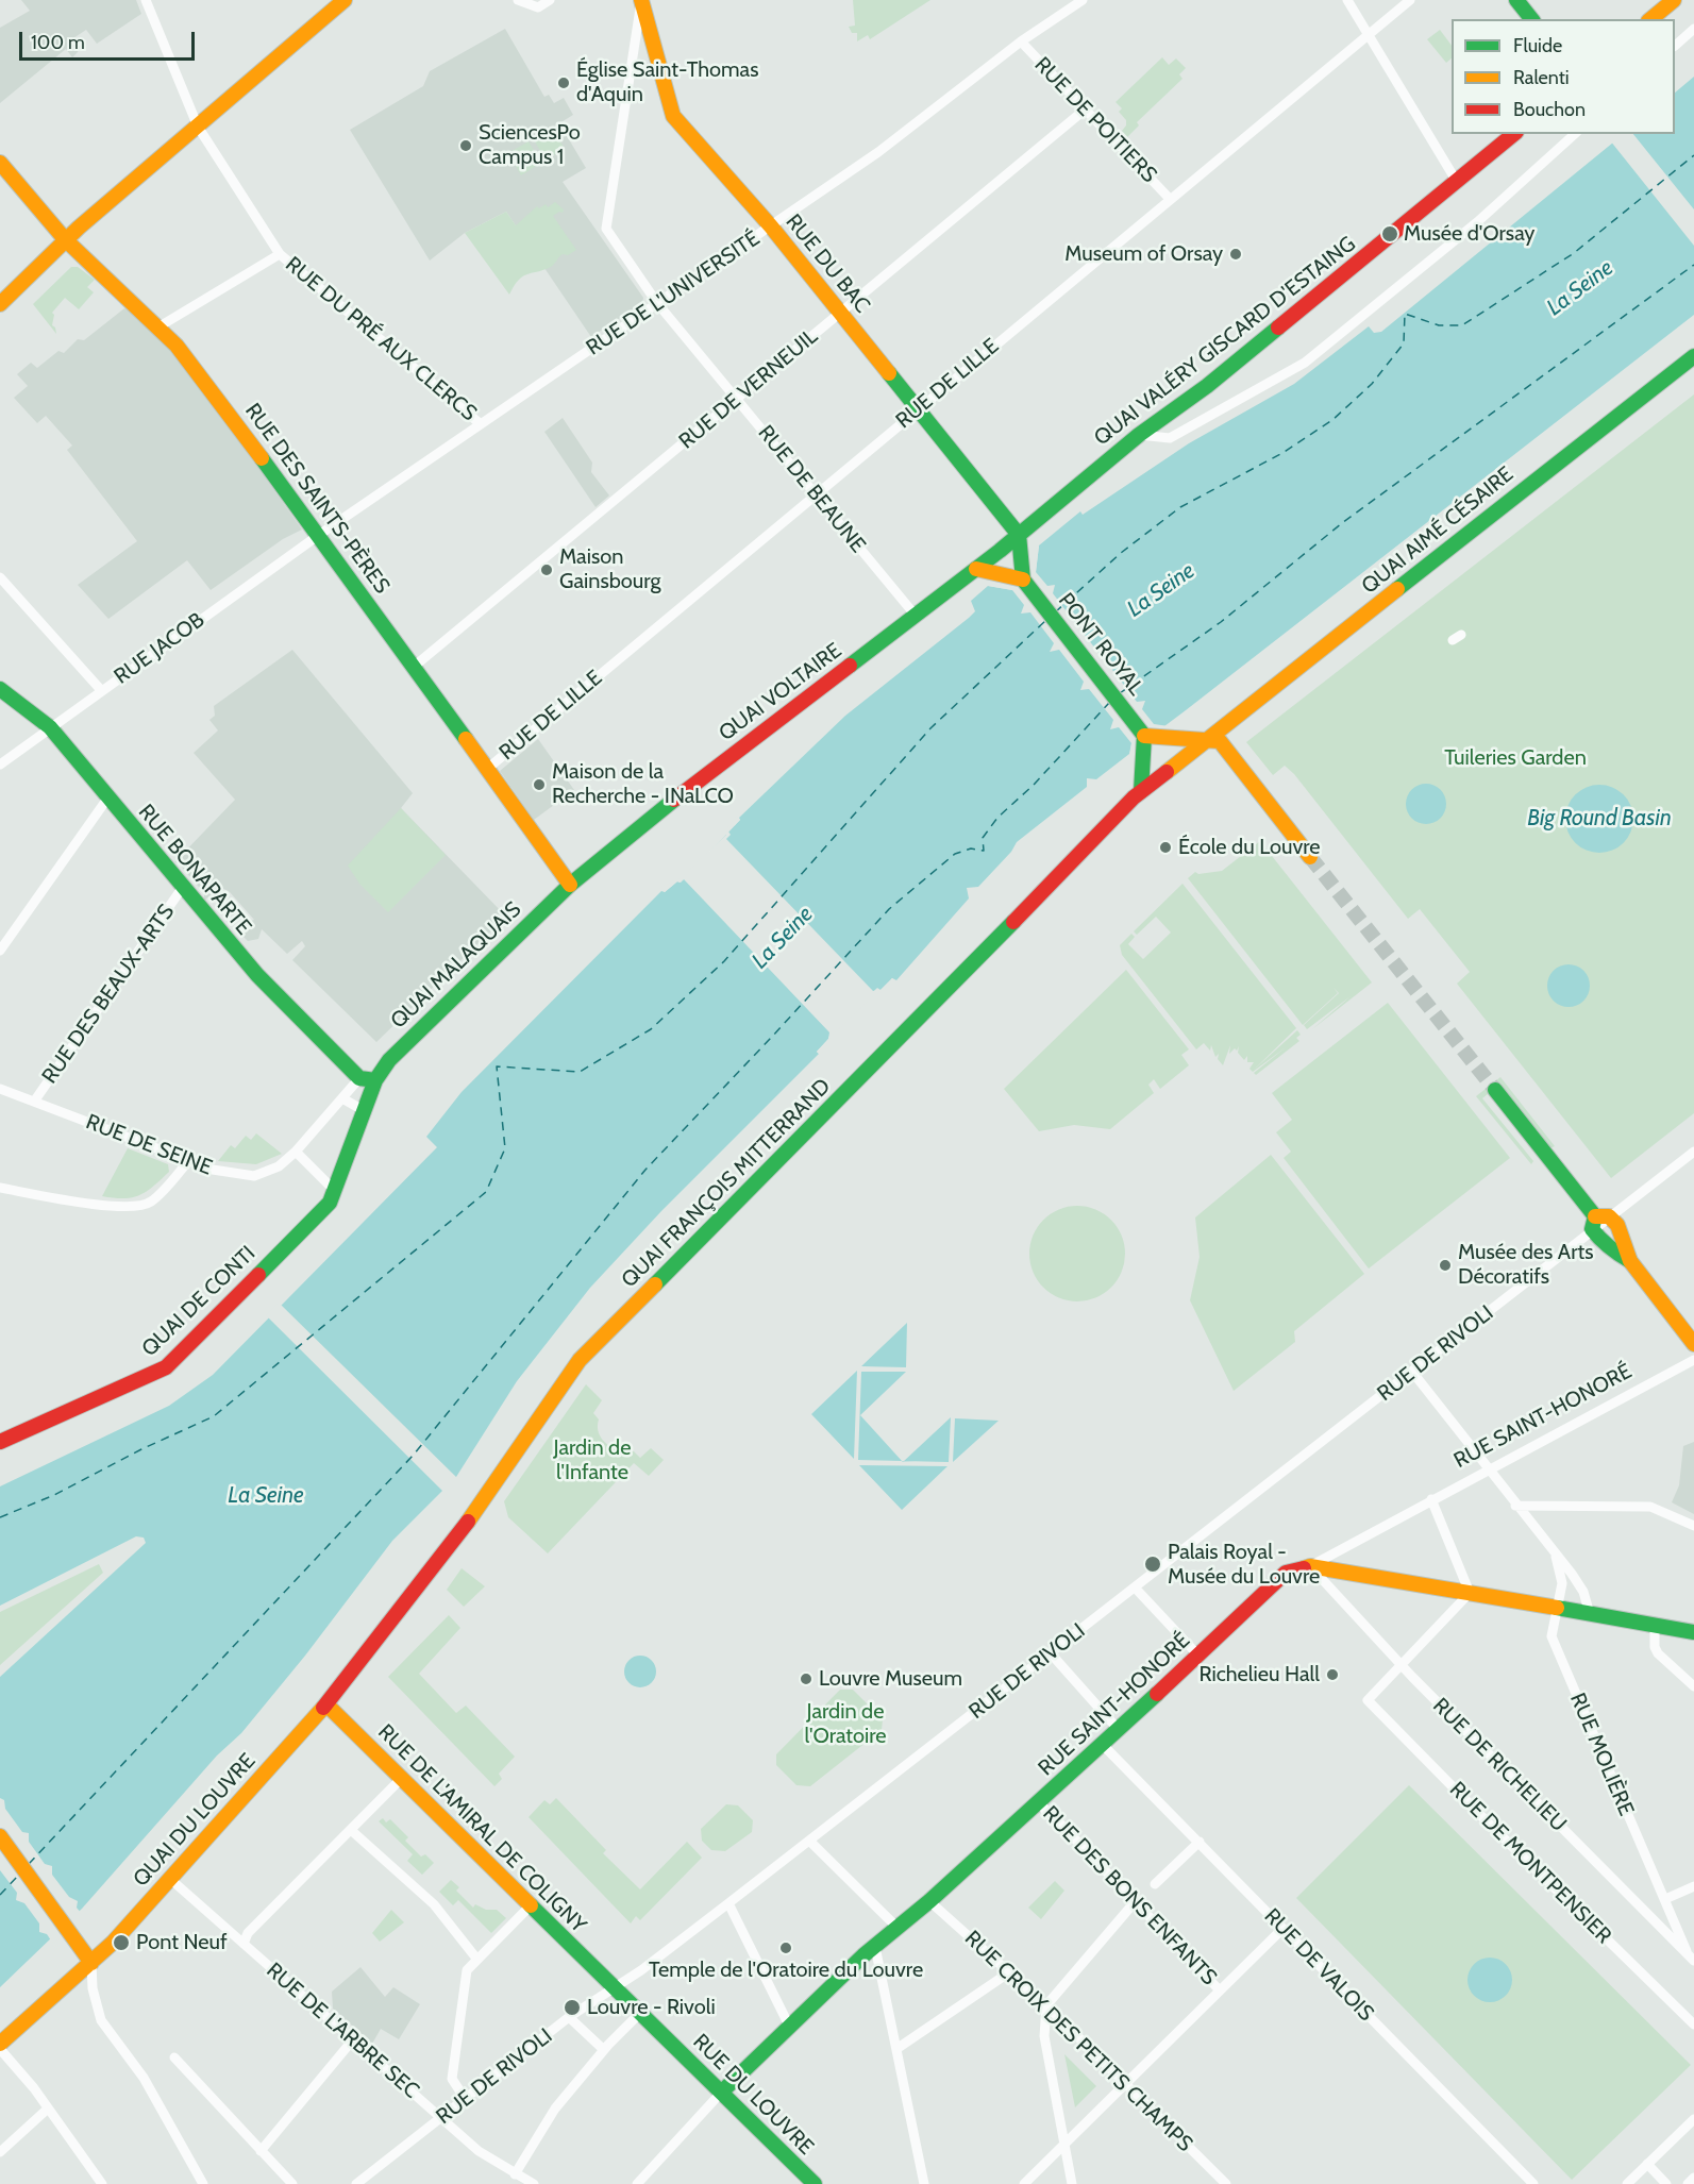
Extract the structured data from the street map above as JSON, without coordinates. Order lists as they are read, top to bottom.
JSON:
{
  "streets": {
    "main road": [
      "RUE DU BAC",
      "QUAI VALÉRY GISCARD D'ESTAING",
      "RUE DES SAINTS-PÈRES",
      "QUAI AIMÉ CÉSAIRE",
      "PONT ROYAL",
      "QUAI VOLTAIRE",
      "RUE BONAPARTE",
      "QUAI MALAQUAIS",
      "QUAI FRANÇOIS MITTERRAND",
      "QUAI DE CONTI",
      "RUE SAINT-HONORÉ",
      "QUAI DU LOUVRE",
      "RUE DE L'AMIRAL DE COLIGNY",
      "RUE DU LOUVRE"
    ],
    "street": [
      "RUE DE POITIERS",
      "RUE DE L'UNIVERSITÉ",
      "RUE DU PRÉ AUX CLERCS",
      "RUE DE LILLE",
      "RUE DE VERNEUIL",
      "RUE DE BEAUNE",
      "RUE JACOB",
      "RUE DES BEAUX-ARTS",
      "RUE DE SEINE",
      "RUE DE RIVOLI",
      "RUE MOLIÈRE",
      "RUE DE RICHELIEU",
      "RUE DE MONTPENSIER",
      "RUE DES BONS ENFANTS",
      "RUE DE VALOIS",
      "RUE DE L'ARBRE SEC",
      "RUE CROIX DES PETITS CHAMPS"
    ]
  },
  "crossings": [
    ["RUE DE POITIERS", "RUE DE L'UNIVERSITÉ"],
    ["RUE DE POITIERS", "RUE DE LILLE"],
    ["RUE DE POITIERS", "RUE DE VERNEUIL"],
    ["RUE DU BAC", "RUE DE L'UNIVERSITÉ"],
    ["RUE DU BAC", "QUAI VALÉRY GISCARD D'ESTAING"],
    ["RUE DU BAC", "RUE DE LILLE"],
    ["RUE DU BAC", "RUE DE VERNEUIL"],
    ["RUE DU BAC", "RUE DE BEAUNE"],
    ["RUE DU BAC", "QUAI VOLTAIRE"],
    ["RUE DE L'UNIVERSITÉ", "RUE DU PRÉ AUX CLERCS"],
    ["RUE DE L'UNIVERSITÉ", "RUE DE BEAUNE"],
    ["RUE DE L'UNIVERSITÉ", "RUE DES SAINTS-PÈRES"],
    ["RUE DE L'UNIVERSITÉ", "RUE JACOB"],
    ["QUAI VALÉRY GISCARD D'ESTAING", "QUAI VOLTAIRE"],
    ["RUE DE LILLE", "RUE DE BEAUNE"],
    ["RUE DE LILLE", "RUE DES SAINTS-PÈRES"],
    ["RUE DE VERNEUIL", "RUE DE BEAUNE"],
    ["RUE DE VERNEUIL", "RUE DES SAINTS-PÈRES"],
    ["RUE DE BEAUNE", "QUAI VOLTAIRE"],
    ["RUE DES SAINTS-PÈRES", "RUE JACOB"],
    ["RUE DES SAINTS-PÈRES", "QUAI VOLTAIRE"],
    ["RUE DES SAINTS-PÈRES", "QUAI MALAQUAIS"],
    ["QUAI AIMÉ CÉSAIRE", "QUAI FRANÇOIS MITTERRAND"],
    ["RUE JACOB", "RUE BONAPARTE"],
    ["QUAI VOLTAIRE", "QUAI MALAQUAIS"],
    ["RUE BONAPARTE", "RUE DES BEAUX-ARTS"],
    ["QUAI MALAQUAIS", "QUAI DE CONTI"],
    ["RUE DES BEAUX-ARTS", "RUE DE SEINE"],
    ["QUAI FRANÇOIS MITTERRAND", "QUAI DU LOUVRE"],
    ["QUAI FRANÇOIS MITTERRAND", "RUE DE L'AMIRAL DE COLIGNY"],
    ["RUE DE RIVOLI", "RUE DE L'AMIRAL DE COLIGNY"],
    ["RUE DE RIVOLI", "RUE DE L'ARBRE SEC"],
    ["RUE DE RIVOLI", "RUE DU LOUVRE"],
    ["RUE SAINT-HONORÉ", "RUE DE RICHELIEU"],
    ["RUE SAINT-HONORÉ", "RUE DES BONS ENFANTS"],
    ["RUE SAINT-HONORÉ", "RUE DE VALOIS"],
    ["RUE SAINT-HONORÉ", "RUE CROIX DES PETITS CHAMPS"],
    ["RUE SAINT-HONORÉ", "RUE DU LOUVRE"],
    ["RUE MOLIÈRE", "RUE DE RICHELIEU"],
    ["RUE DE RICHELIEU", "RUE DE MONTPENSIER"],
    ["QUAI DU LOUVRE", "RUE DE L'AMIRAL DE COLIGNY"],
    ["QUAI DU LOUVRE", "RUE DE L'ARBRE SEC"],
    ["RUE DE L'AMIRAL DE COLIGNY", "RUE DU LOUVRE"]
  ],
  "water": ["La Seine", "Big Round Basin"],
  "parks": ["Tuileries Garden", "Jardin de l'Infante", "Jardin de l'Oratoire"],
  "places": [
    "Église Saint-Thomas d'Aquin",
    "SciencesPo Campus 1",
    "Musée d'Orsay",
    "Museum of Orsay",
    "Maison Gainsbourg",
    "Maison de la Recherche - INaLCO",
    "École du Louvre",
    "Musée des Arts Décoratifs",
    "Palais Royal - Musée du Louvre",
    "Richelieu Hall",
    "Louvre Museum",
    "Pont Neuf",
    "Temple de l'Oratoire du Louvre",
    "Louvre - Rivoli"
  ],
  "legend": ["Fluide", "Ralenti", "Bouchon"],
  "scale_bar": "100 m"
}
